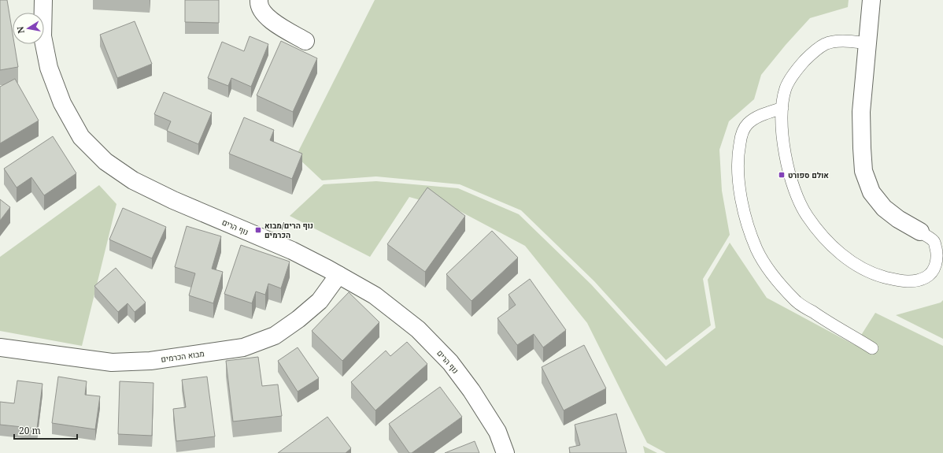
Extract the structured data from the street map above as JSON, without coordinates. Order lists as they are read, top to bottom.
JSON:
{
  "streets": {
    "street": ["נוף הרים", "מבוא הכרמים"]
  },
  "crossings": [
    ["נוף הרים", "מבוא הכרמים"]
  ],
  "places": {
    "transit": ["אולם ספורט", "נוף הרים/מבוא הכרמים"]
  },
  "scale_bar": "20 m",
  "north": "left"
}
